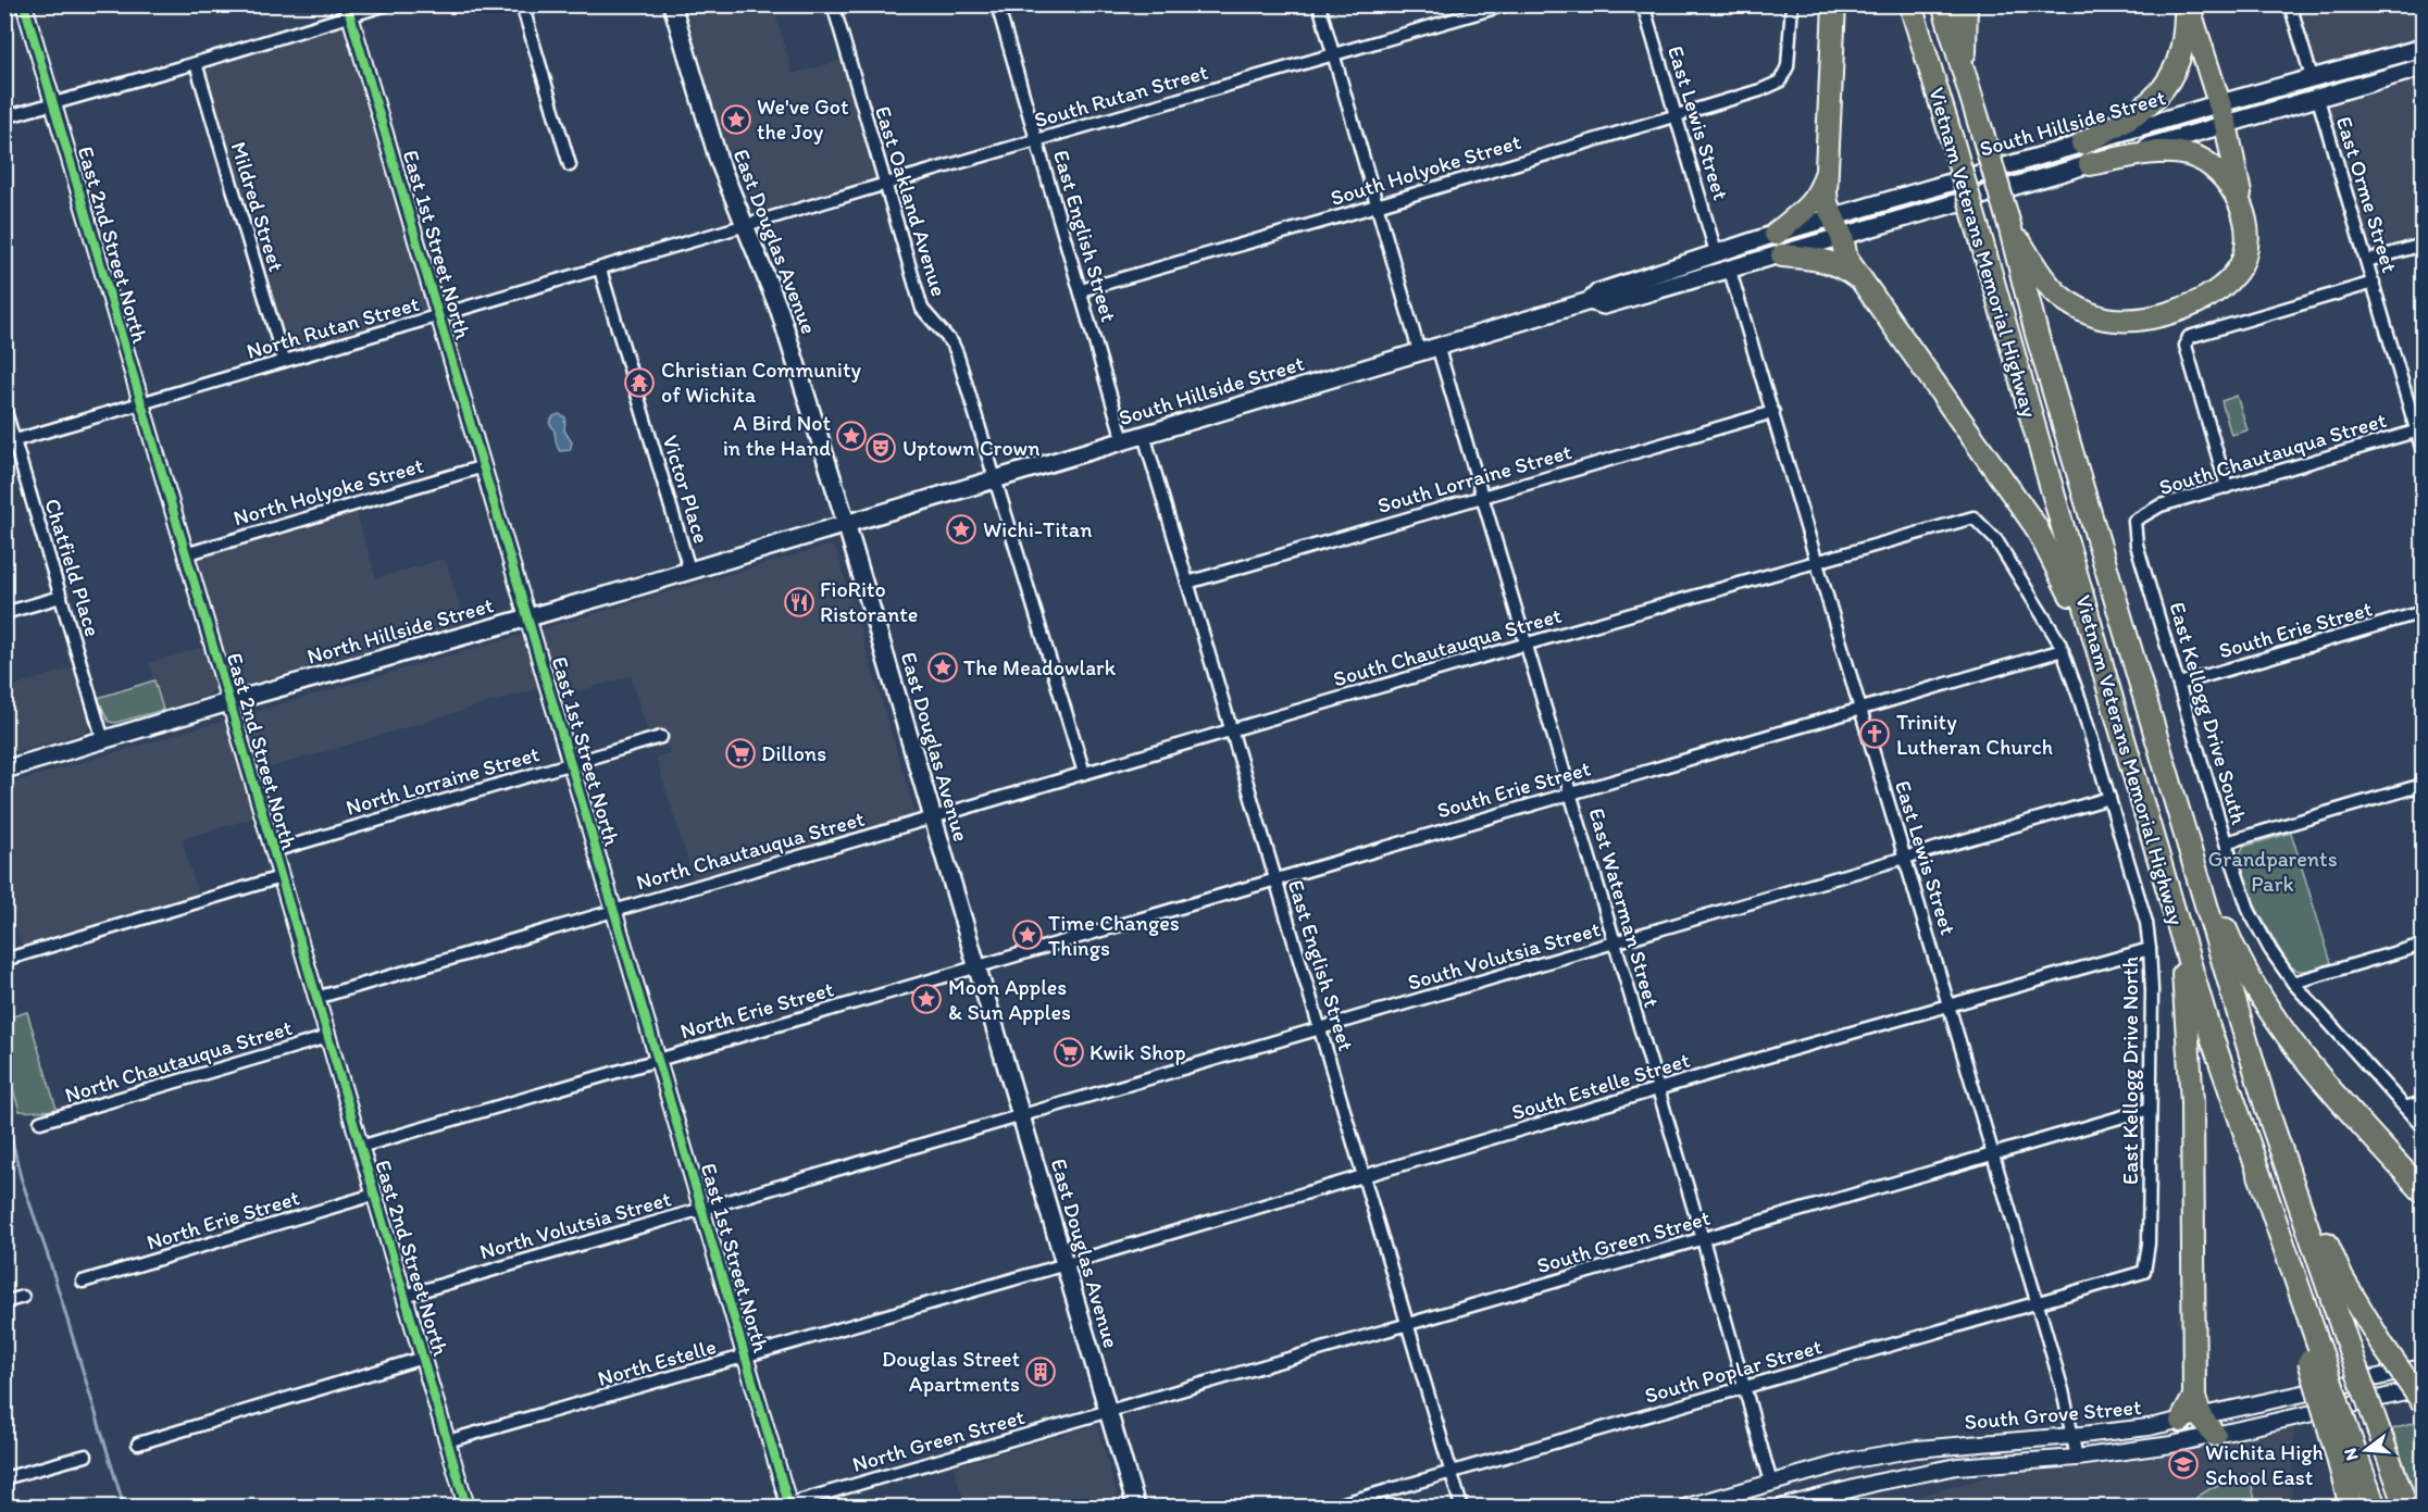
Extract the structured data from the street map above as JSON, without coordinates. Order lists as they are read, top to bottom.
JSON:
{
  "streets": {
    "highway": ["Vietnam Veterans Memorial Highway"],
    "main road": ["South Hillside Street", "East Douglas Avenue", "North Hillside Street"],
    "street": [
      "South Rutan Street",
      "East Lewis Street",
      "South Holyoke Street",
      "East Orme Street",
      "East Oakland Avenue",
      "Mildred Street",
      "East English Street",
      "East 2nd Street North",
      "East 1st Street North",
      "North Rutan Street",
      "South Chautauqua Street",
      "South Lorraine Street",
      "Victor Place",
      "North Holyoke Street",
      "Chatfield Place",
      "South Erie Street",
      "East Kellogg Drive South",
      "North Lorraine Street",
      "North Chautauqua Street",
      "East Waterman Street",
      "South Volutsia Street",
      "North Erie Street",
      "East Kellogg Drive North",
      "South Estelle Street",
      "North Volutsia Street",
      "South Green Street",
      "North Estelle",
      "South Poplar Street",
      "South Grove Street",
      "North Green Street"
    ]
  },
  "crossings": [
    ["South Rutan Street", "East Oakland Avenue"],
    ["South Rutan Street", "East English Street"],
    ["South Rutan Street", "East Douglas Avenue"],
    ["South Rutan Street", "North Rutan Street"],
    ["East Lewis Street", "South Hillside Street"],
    ["East Lewis Street", "South Holyoke Street"],
    ["East Lewis Street", "South Chautauqua Street"],
    ["East Lewis Street", "South Lorraine Street"],
    ["East Lewis Street", "South Erie Street"],
    ["East Lewis Street", "South Volutsia Street"],
    ["East Lewis Street", "South Estelle Street"],
    ["East Lewis Street", "South Green Street"],
    ["East Lewis Street", "South Poplar Street"],
    ["East Lewis Street", "South Grove Street"],
    ["South Hillside Street", "East Orme Street"],
    ["South Hillside Street", "East Oakland Avenue"],
    ["South Hillside Street", "East English Street"],
    ["South Hillside Street", "East Douglas Avenue"],
    ["South Hillside Street", "North Hillside Street"],
    ["South Hillside Street", "East Waterman Street"],
    ["South Holyoke Street", "East English Street"],
    ["East Orme Street", "South Chautauqua Street"],
    ["East Oakland Avenue", "South Chautauqua Street"],
    ["Mildred Street", "North Rutan Street"],
    ["East English Street", "South Chautauqua Street"],
    ["East English Street", "South Lorraine Street"],
    ["East English Street", "South Erie Street"],
    ["East English Street", "South Volutsia Street"],
    ["East English Street", "South Estelle Street"],
    ["East English Street", "South Green Street"],
    ["East English Street", "South Poplar Street"],
    ["East Douglas Avenue", "North Rutan Street"],
    ["East Douglas Avenue", "South Chautauqua Street"],
    ["East Douglas Avenue", "South Erie Street"],
    ["East Douglas Avenue", "North Hillside Street"],
    ["East Douglas Avenue", "North Chautauqua Street"],
    ["East Douglas Avenue", "South Volutsia Street"],
    ["East Douglas Avenue", "North Erie Street"],
    ["East Douglas Avenue", "South Estelle Street"],
    ["East Douglas Avenue", "North Volutsia Street"],
    ["East Douglas Avenue", "South Green Street"],
    ["East Douglas Avenue", "North Estelle"],
    ["East Douglas Avenue", "North Green Street"],
    ["East 2nd Street North", "North Rutan Street"],
    ["East 2nd Street North", "North Holyoke Street"],
    ["East 2nd Street North", "North Hillside Street"],
    ["East 2nd Street North", "North Lorraine Street"],
    ["East 2nd Street North", "North Chautauqua Street"],
    ["East 2nd Street North", "North Erie Street"],
    ["East 2nd Street North", "North Volutsia Street"],
    ["East 2nd Street North", "North Estelle"],
    ["East 1st Street North", "North Rutan Street"],
    ["East 1st Street North", "North Holyoke Street"],
    ["East 1st Street North", "North Hillside Street"],
    ["East 1st Street North", "North Lorraine Street"],
    ["East 1st Street North", "North Chautauqua Street"],
    ["East 1st Street North", "North Erie Street"],
    ["East 1st Street North", "North Volutsia Street"],
    ["East 1st Street North", "North Estelle"],
    ["East 1st Street North", "North Green Street"],
    ["North Rutan Street", "Victor Place"],
    ["North Rutan Street", "Chatfield Place"],
    ["South Chautauqua Street", "East Kellogg Drive South"],
    ["South Chautauqua Street", "North Chautauqua Street"],
    ["South Chautauqua Street", "East Waterman Street"],
    ["South Chautauqua Street", "East Kellogg Drive North"],
    ["South Lorraine Street", "East Waterman Street"],
    ["Victor Place", "North Hillside Street"],
    ["Chatfield Place", "North Hillside Street"],
    ["South Erie Street", "East Kellogg Drive South"],
    ["South Erie Street", "East Waterman Street"],
    ["South Erie Street", "North Erie Street"],
    ["South Erie Street", "East Kellogg Drive North"],
    ["East Waterman Street", "South Volutsia Street"],
    ["East Waterman Street", "South Estelle Street"],
    ["East Waterman Street", "South Green Street"],
    ["East Waterman Street", "South Poplar Street"],
    ["East Waterman Street", "South Grove Street"],
    ["South Volutsia Street", "East Kellogg Drive North"],
    ["South Volutsia Street", "North Volutsia Street"],
    ["East Kellogg Drive North", "South Estelle Street"],
    ["East Kellogg Drive North", "South Green Street"],
    ["East Kellogg Drive North", "South Poplar Street"],
    ["South Estelle Street", "North Estelle"],
    ["South Green Street", "North Green Street"]
  ],
  "parks": ["Grandparents Park"],
  "places": {
    "place": [
      "We've Got the Joy",
      "A Bird Not in the Hand",
      "Wichi-Titan",
      "The Meadowlark",
      "Time Changes Things",
      "Moon Apples & Sun Apples"
    ],
    "temple": ["Christian Community of Wichita"],
    "theatre": ["Uptown Crown"],
    "restaurant": ["FioRito Ristorante"],
    "church": ["Trinity Lutheran Church"],
    "supermarket": ["Dillons", "Kwik Shop"],
    "building": ["Douglas Street Apartments"],
    "school or university": ["Wichita High School East"]
  },
  "north": "left"
}
